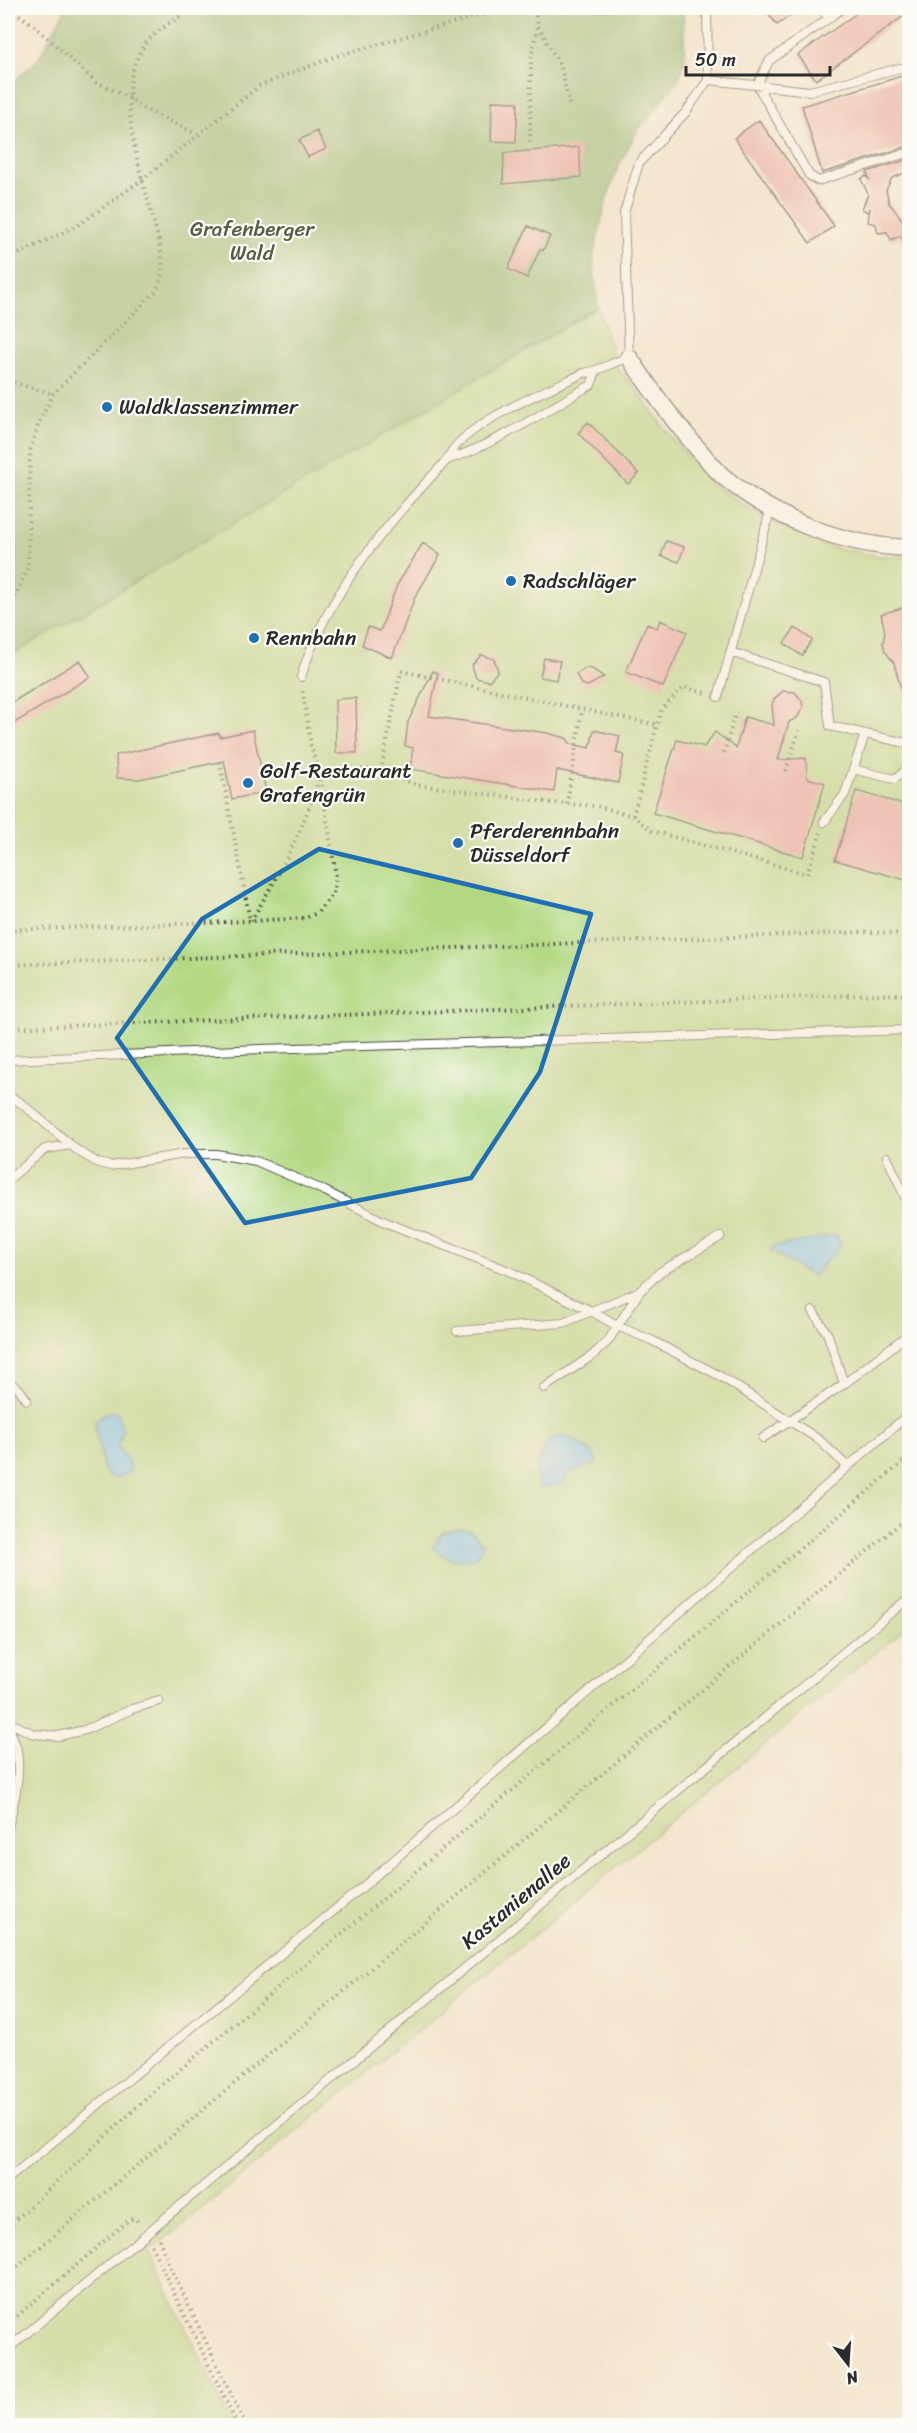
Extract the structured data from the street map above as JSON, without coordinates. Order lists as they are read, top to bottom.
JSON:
{
  "streets": {
    "lane": ["Kastanienallee"]
  },
  "parks": ["Grafenberger Wald"],
  "places": [
    "Waldklassenzimmer",
    "Radschläger",
    "Rennbahn",
    "Golf-Restaurant Grafengrün",
    "Pferderennbahn Düsseldorf"
  ],
  "scale_bar": "50 m",
  "north": "bottom"
}
